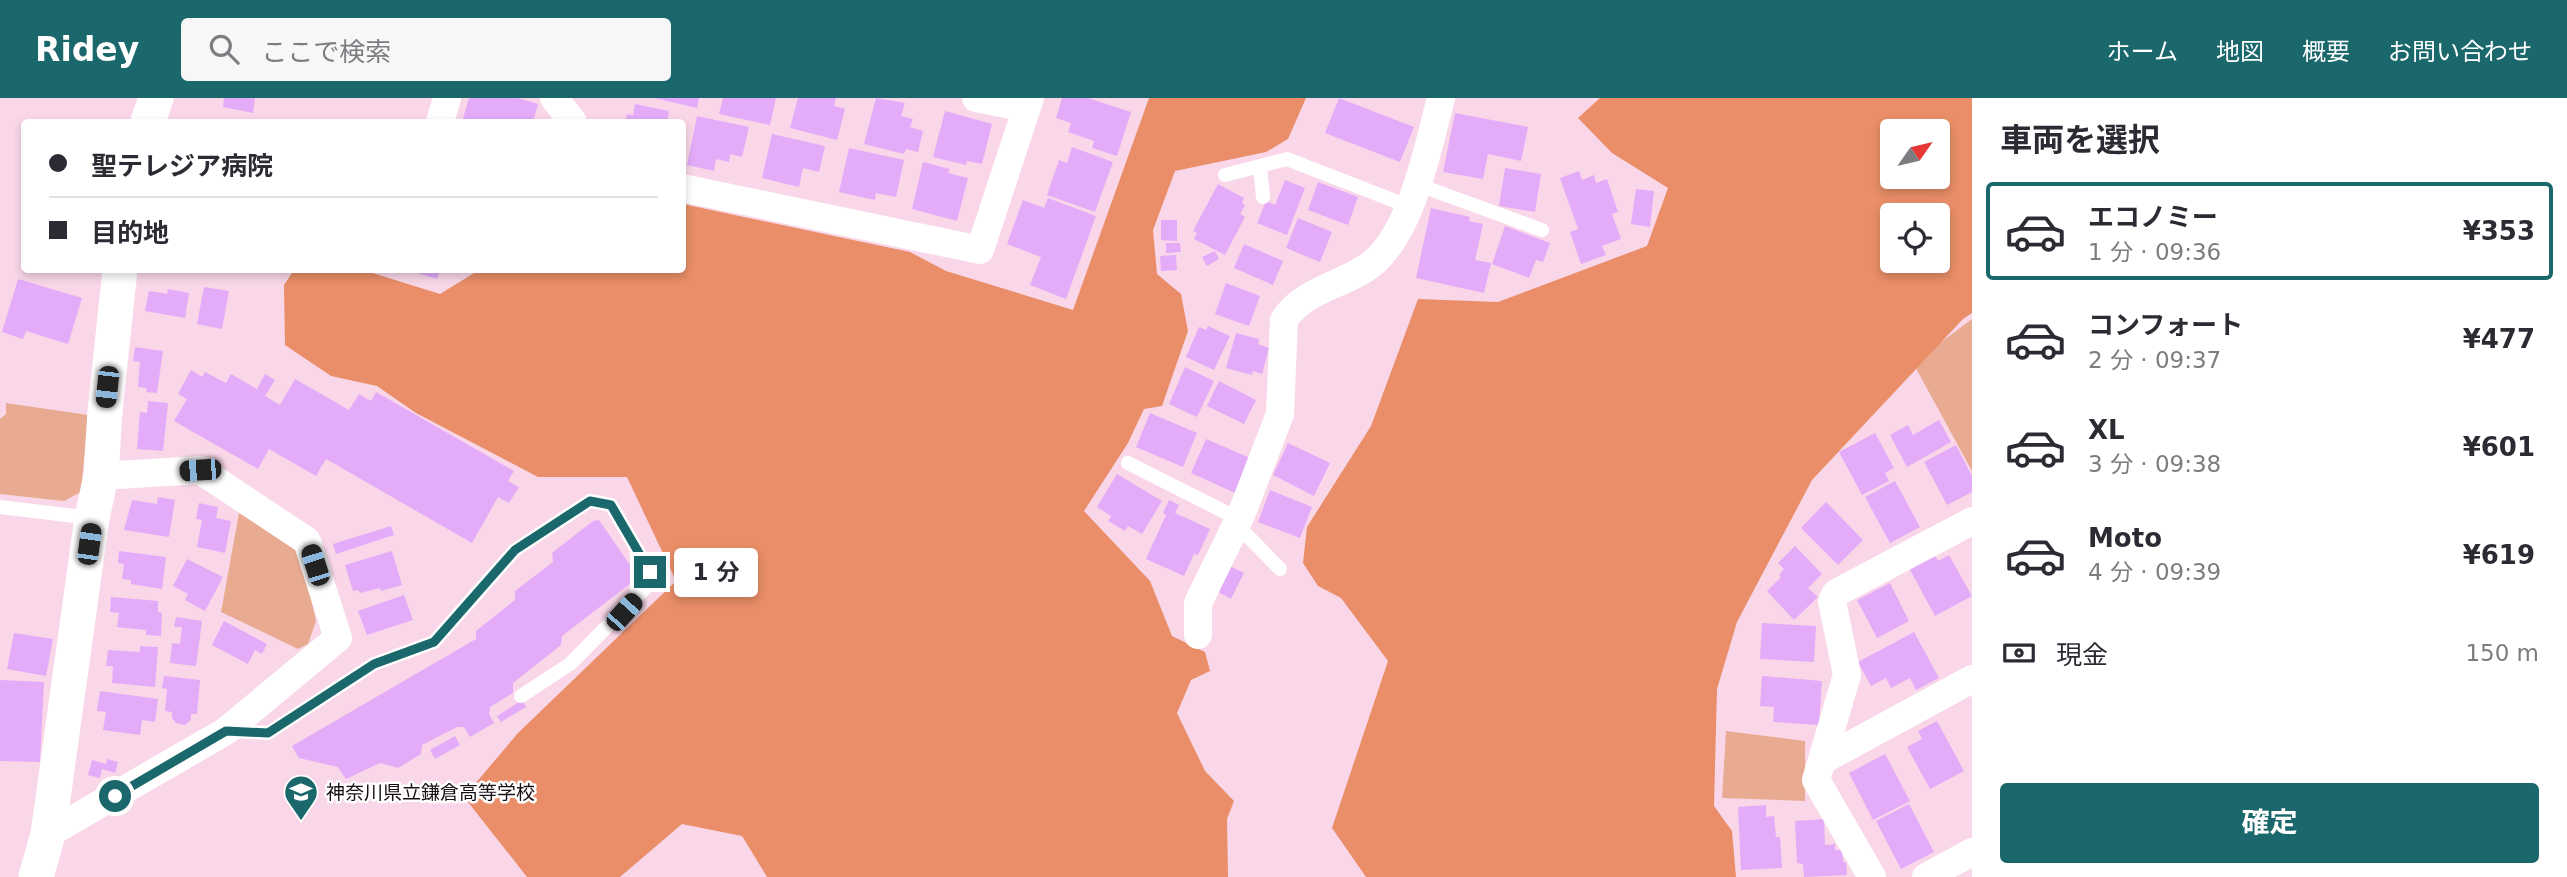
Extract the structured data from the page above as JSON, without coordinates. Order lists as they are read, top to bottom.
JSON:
{
  "places": {
    "school or university": ["神奈川県立鎌倉高等学校"]
  },
  "north": "top right",
  "page": {
    "header": "Ridey",
    "search": "ここで検索",
    "nav": [
      "ホーム",
      "地図",
      "概要",
      "お問い合わせ"
    ],
    "heading": "車両を選択",
    "banner": ["聖テレジア病院", "目的地"],
    "list": [
      {
        "name": "エコノミー",
        "note": "1 分 · 09:36",
        "value": "¥353"
      },
      {
        "name": "コンフォート",
        "note": "2 分 · 09:37",
        "value": "¥477"
      },
      {
        "name": "XL",
        "note": "3 分 · 09:38",
        "value": "¥601"
      },
      {
        "name": "Moto",
        "note": "4 分 · 09:39",
        "value": "¥619"
      }
    ],
    "bubble": "1 分",
    "pay": ["現金", "150 m"],
    "buttons": "確定"
  }
}
